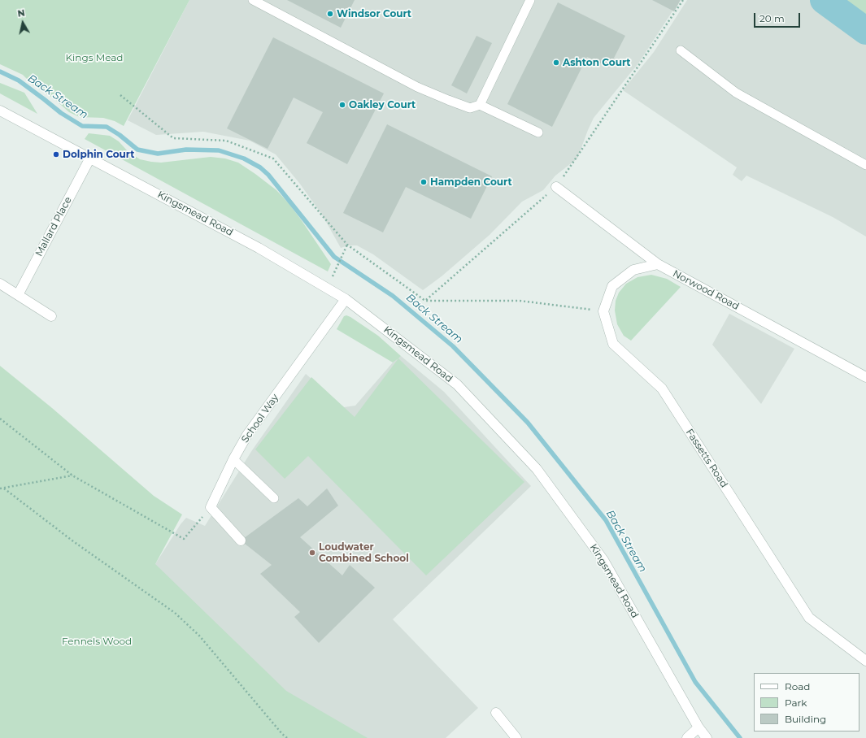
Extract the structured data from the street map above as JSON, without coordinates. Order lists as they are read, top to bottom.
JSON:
{
  "streets": {
    "street": [
      "Kingsmead Road",
      "Mallard Place",
      "Norwood Road",
      "School Way",
      "Fassetts Road"
    ]
  },
  "crossings": [
    ["Kingsmead Road", "Mallard Place"],
    ["Kingsmead Road", "School Way"]
  ],
  "water": ["Back Stream"],
  "parks": ["Kings Mead", "Fennels Wood"],
  "places": [
    "Windsor Court",
    "Ashton Court",
    "Oakley Court",
    "Dolphin Court",
    "Hampden Court",
    "Loudwater Combined School"
  ],
  "legend": ["Road", "Park", "Building"],
  "scale_bar": "20 m",
  "north": "top"
}
